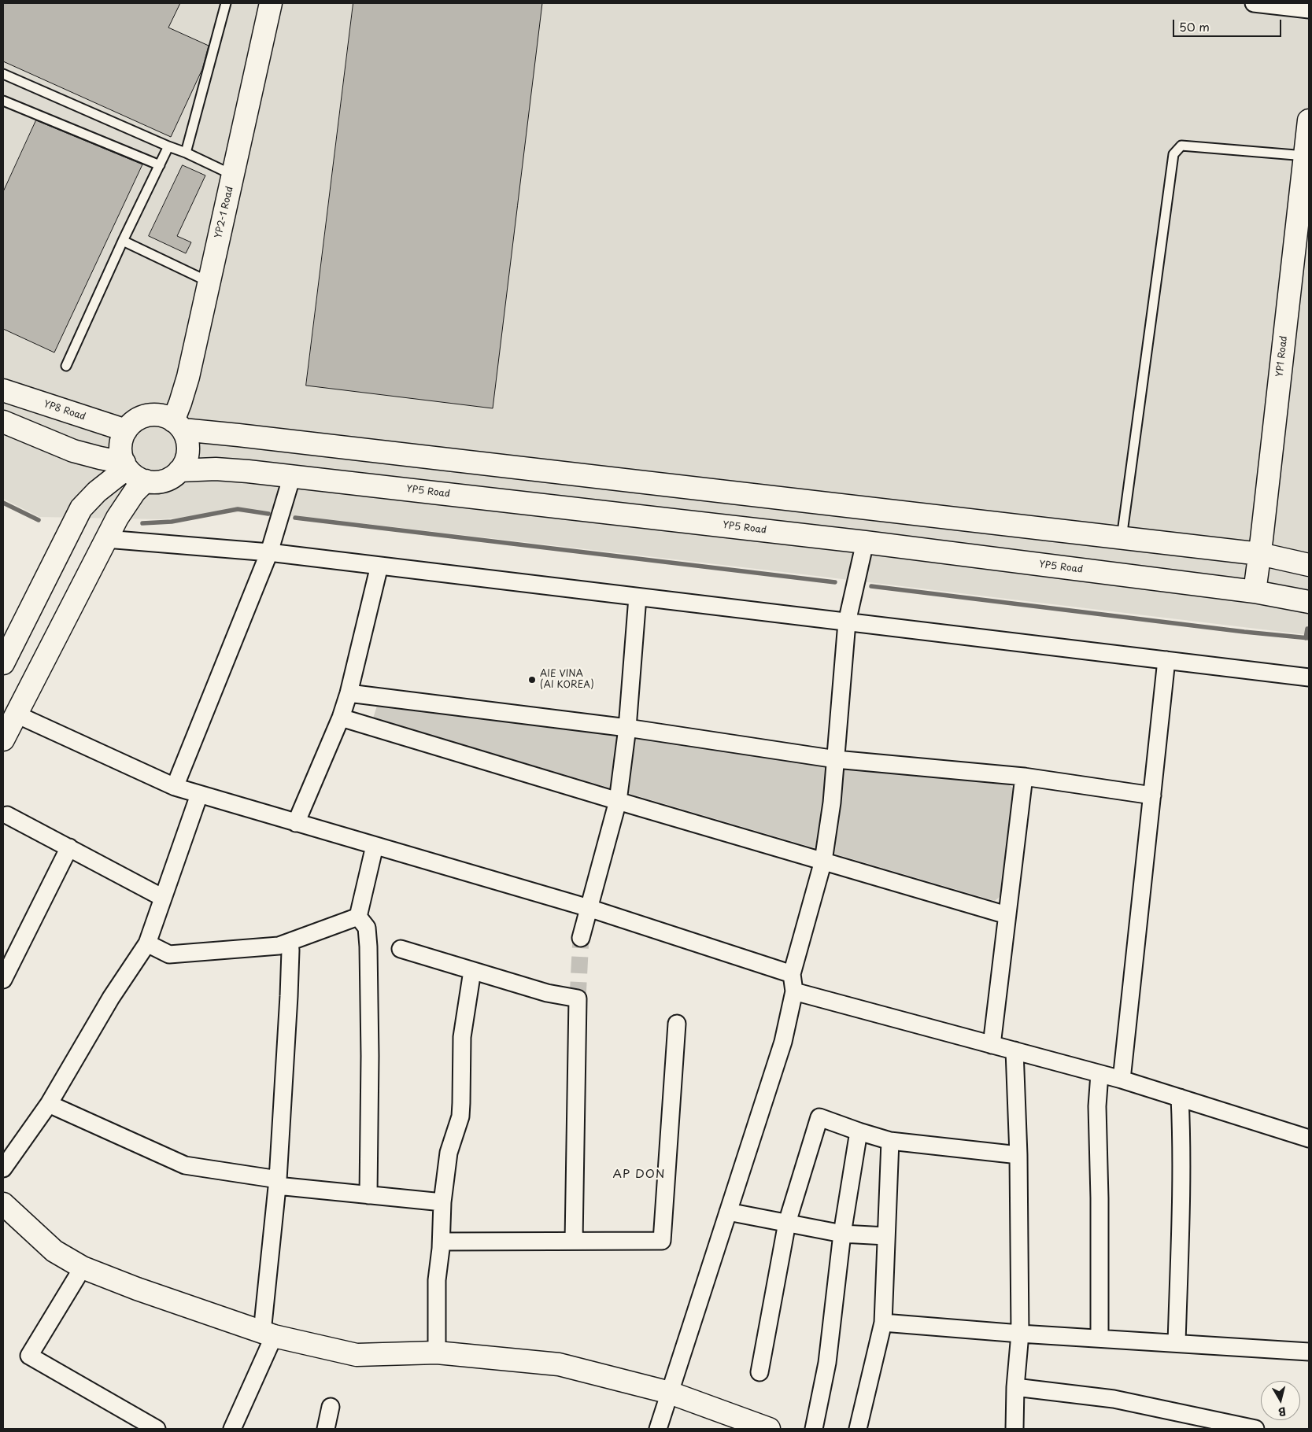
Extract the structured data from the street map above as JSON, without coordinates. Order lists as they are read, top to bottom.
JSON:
{
  "streets": {
    "main road": [
      "YP2-1 Road",
      "YP1 Road",
      "YP8 Road",
      "YP5 Road"
    ]
  },
  "crossings": [
    ["YP2-1 Road", "YP8 Road"],
    ["YP2-1 Road", "YP5 Road"],
    ["YP1 Road", "YP5 Road"],
    ["YP8 Road", "YP5 Road"]
  ],
  "districts": ["AP DON"],
  "places": ["AIE VINA (AI KOREA)"],
  "scale_bar": "50 m",
  "north": "bottom"
}
